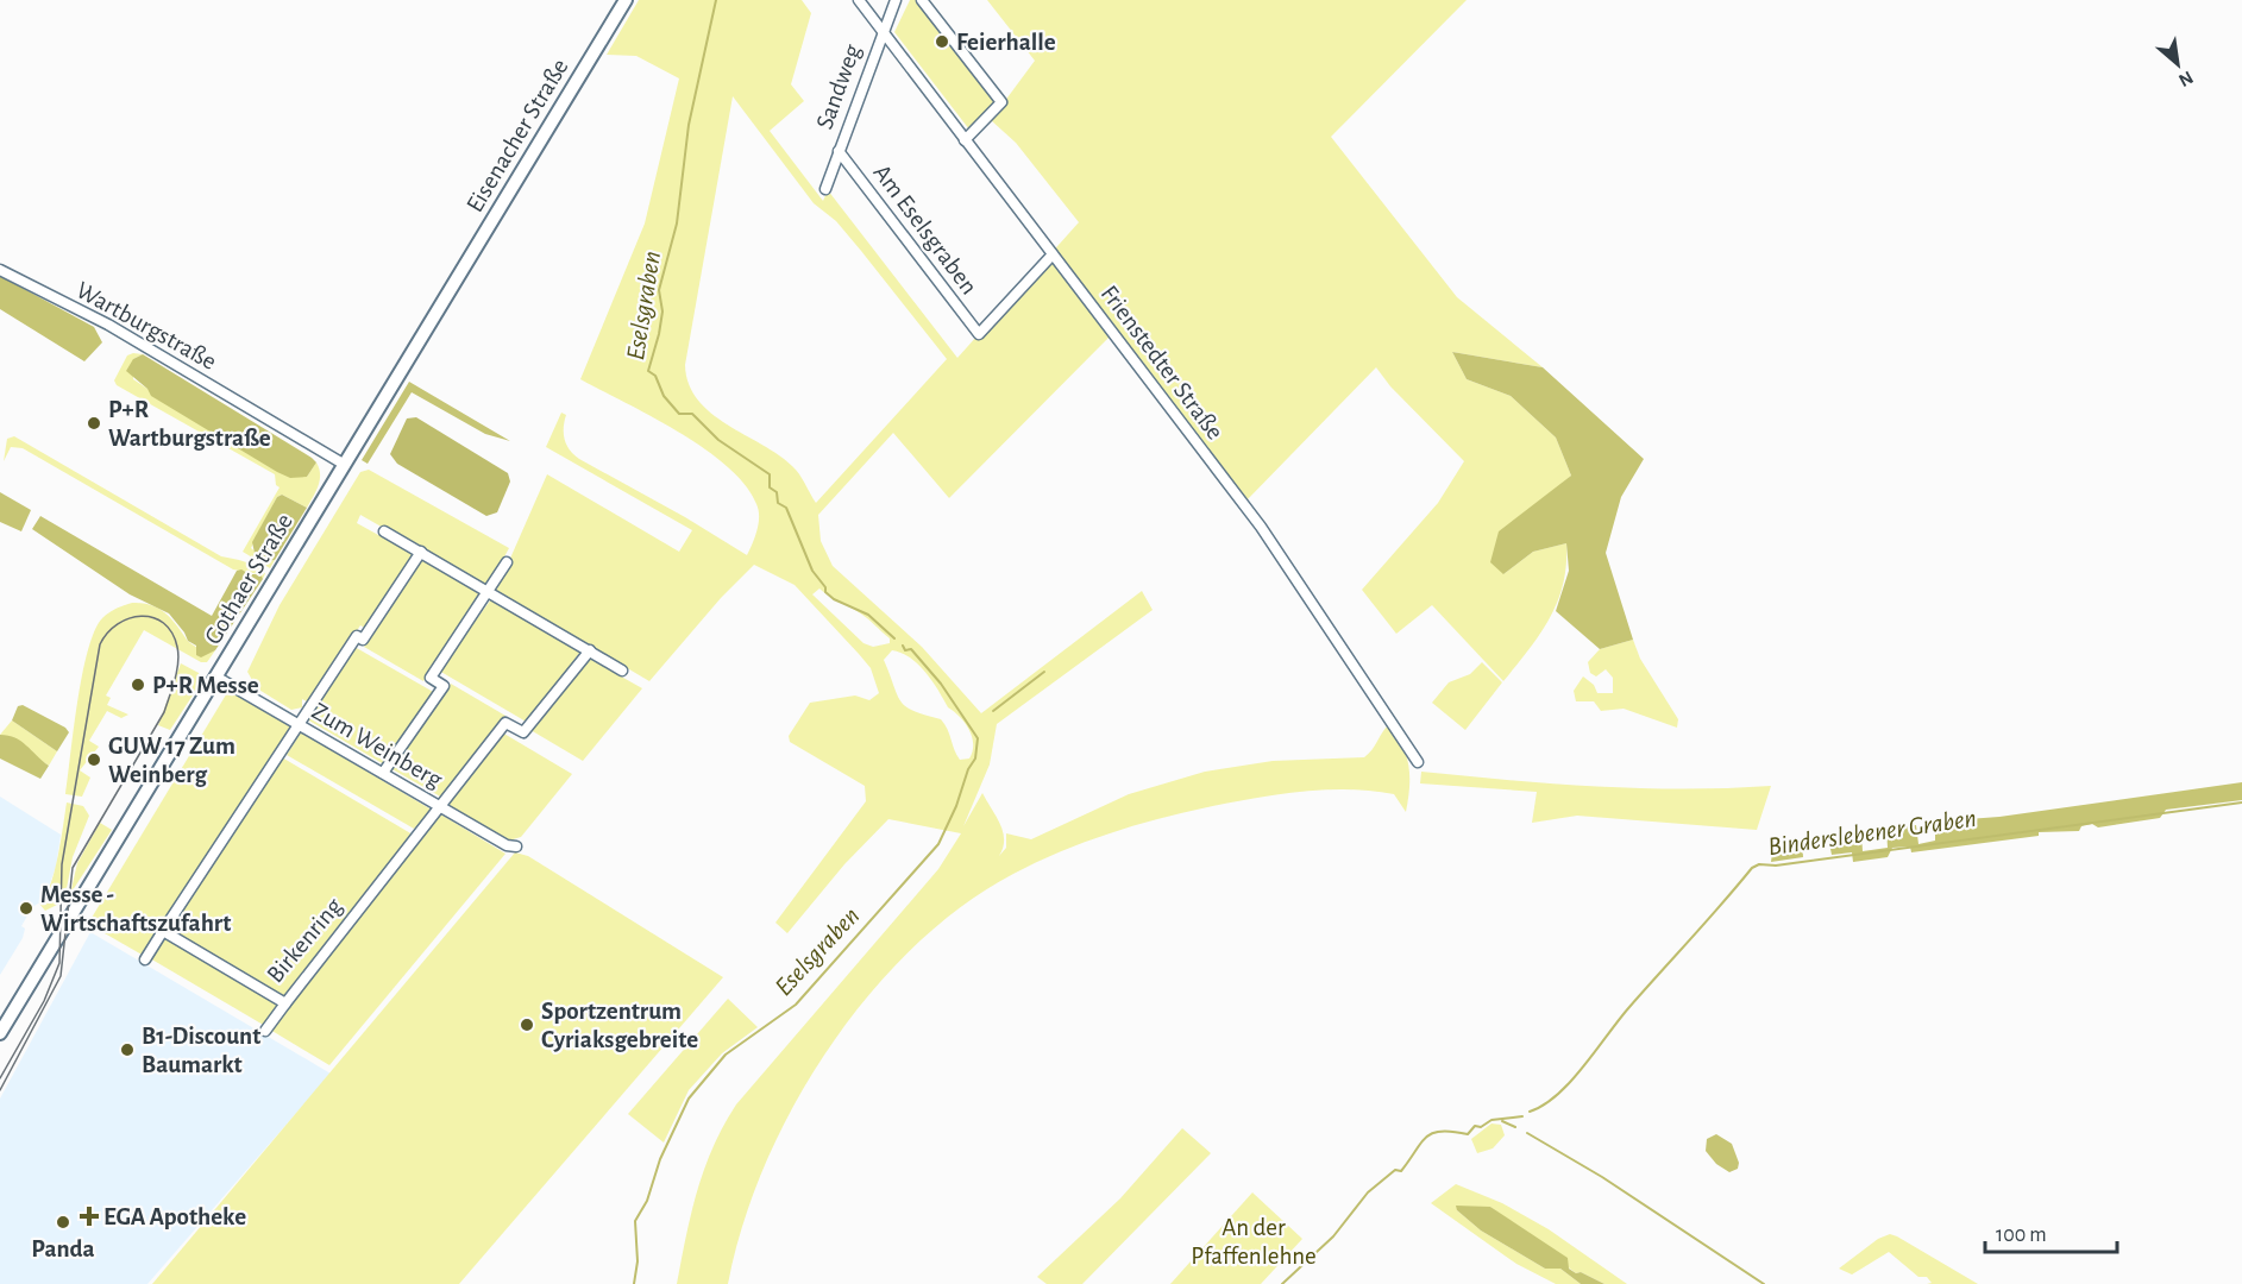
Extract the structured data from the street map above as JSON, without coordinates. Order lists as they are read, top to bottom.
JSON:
{
  "streets": {
    "main road": ["Eisenacher Straße", "Gothaer Straße"],
    "street": [
      "Sandweg",
      "Am Eselsgraben",
      "Wartburgstraße",
      "Frienstedter Straße",
      "Zum Weinberg",
      "Birkenring"
    ]
  },
  "crossings": [
    ["Sandweg", "Am Eselsgraben"],
    ["Sandweg", "Frienstedter Straße"],
    ["Eisenacher Straße", "Gothaer Straße"],
    ["Am Eselsgraben", "Frienstedter Straße"],
    ["Wartburgstraße", "Gothaer Straße"],
    ["Gothaer Straße", "Zum Weinberg"],
    ["Zum Weinberg", "Birkenring"]
  ],
  "water": ["Eselsgraben", "Binderslebener Graben"],
  "parks": ["An der Pfaffenlehne"],
  "places": {
    "other": [
      "Feierhalle",
      "P+R Wartburgstraße",
      "P+R Messe",
      "GUW 17 Zum Weinberg",
      "Messe - Wirtschaftszufahrt",
      "Sportzentrum Cyriaksgebreite",
      "B1-Discount Baumarkt",
      "Panda"
    ],
    "health": ["EGA Apotheke"]
  },
  "scale_bar": "100 m",
  "north": "bottom right"
}
